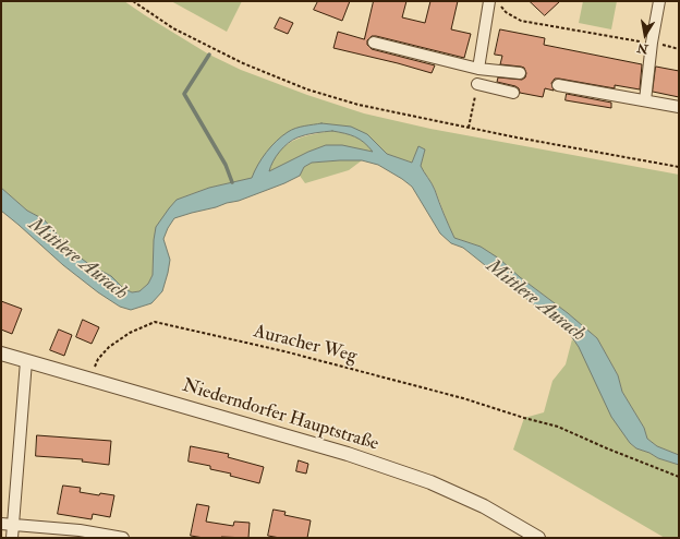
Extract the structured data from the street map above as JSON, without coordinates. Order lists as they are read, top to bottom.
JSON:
{
  "streets": {
    "street": ["Niederndorfer Hauptstraße"],
    "path": ["Auracher Weg"]
  },
  "water": ["Mittlere Aurach"],
  "north": "bottom"
}
